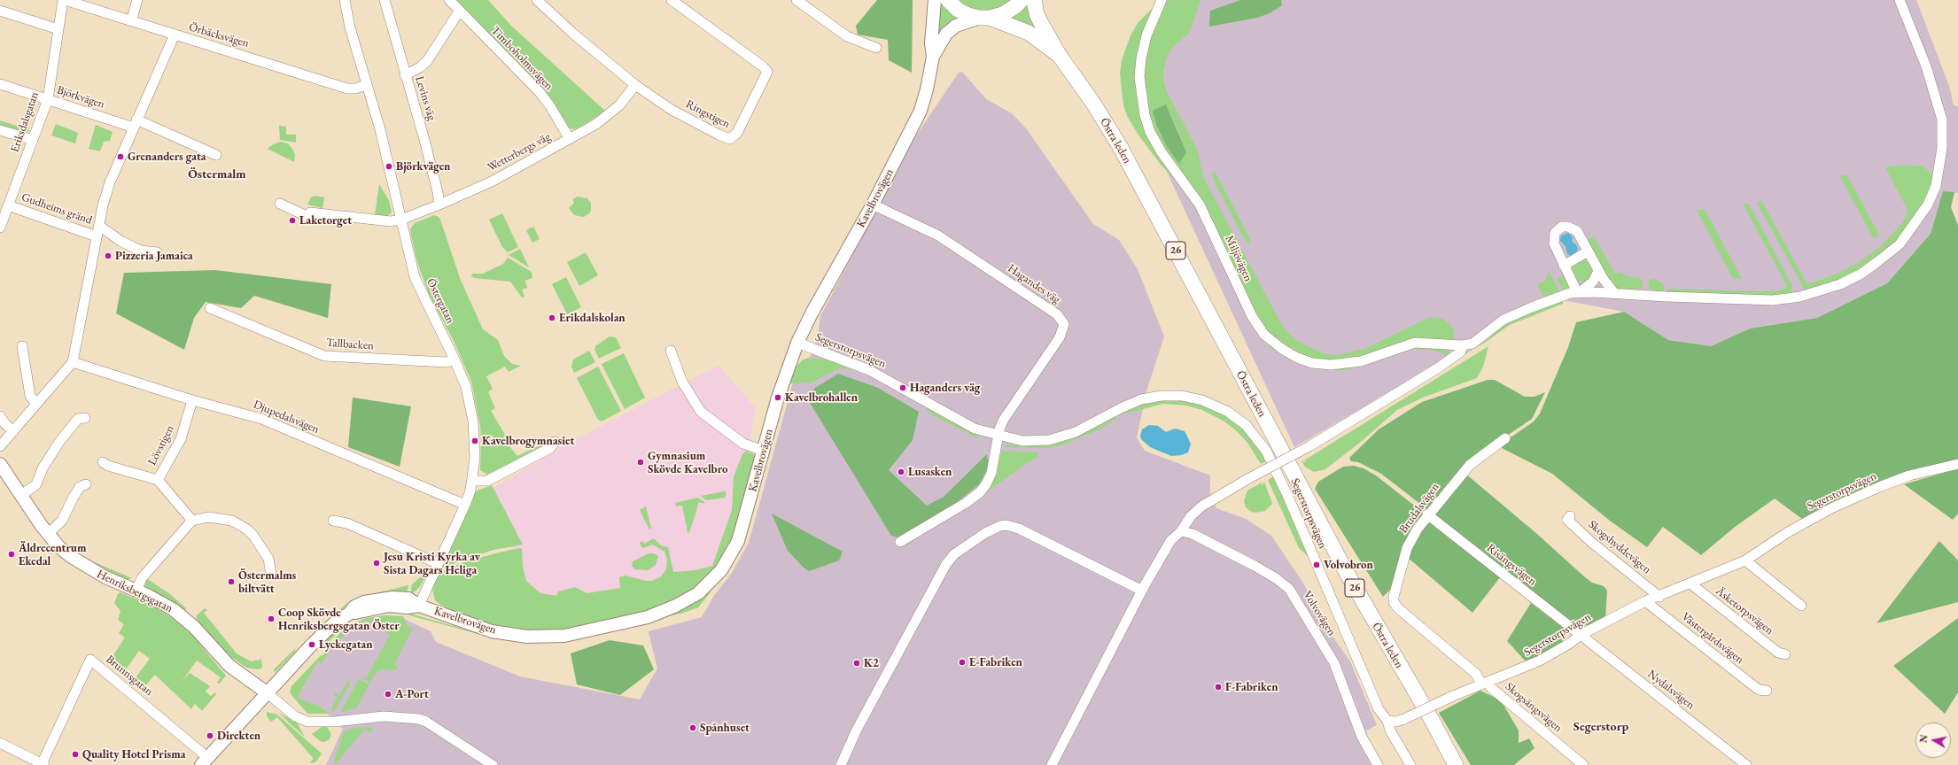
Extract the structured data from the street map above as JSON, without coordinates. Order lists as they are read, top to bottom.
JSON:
{
  "streets": {
    "highway": ["Östra leden", "26"],
    "main road": ["Kavelbrovägen", "Henriksbergsgatan"],
    "street": [
      "Örbäcksvägen",
      "Timboholmsvägen",
      "Björkvägen",
      "Levins väg",
      "Ringstigen",
      "Eriksdalsgatan",
      "Wetterbergs väg",
      "Gudheims gränd",
      "Miljövägen",
      "Hagandes väg",
      "Östergatan",
      "Tallbacken",
      "Segerstorpsvägen",
      "Djupedalsvägen",
      "Lövstigen",
      "Brudalsvägen",
      "Skogshyddevägen",
      "Risängsvägen",
      "Äsketorpsvägen",
      "Volvovägen",
      "Västergårdsvägen",
      "Brunnsgatan",
      "Nydalsvägen",
      "Skogsängsvägen"
    ]
  },
  "crossings": [
    ["Örbäcksvägen", "Eriksdalsgatan"],
    ["Örbäcksvägen", "Östergatan"],
    ["Timboholmsvägen", "Wetterbergs väg"],
    ["Björkvägen", "Eriksdalsgatan"],
    ["Levins väg", "Wetterbergs väg"],
    ["Ringstigen", "Wetterbergs väg"],
    ["Eriksdalsgatan", "Gudheims gränd"],
    ["Östra leden", "Kavelbrovägen"],
    ["Östra leden", "26"],
    ["Wetterbergs väg", "Östergatan"],
    ["Kavelbrovägen", "26"],
    ["Kavelbrovägen", "Hagandes väg"],
    ["Kavelbrovägen", "Östergatan"],
    ["Kavelbrovägen", "Segerstorpsvägen"],
    ["Kavelbrovägen", "Henriksbergsgatan"],
    ["Kavelbrovägen", "Brunnsgatan"],
    ["Hagandes väg", "Segerstorpsvägen"],
    ["Östergatan", "Tallbacken"],
    ["Östergatan", "Djupedalsvägen"],
    ["Segerstorpsvägen", "Brudalsvägen"],
    ["Segerstorpsvägen", "Skogshyddevägen"],
    ["Segerstorpsvägen", "Risängsvägen"],
    ["Segerstorpsvägen", "Äsketorpsvägen"],
    ["Segerstorpsvägen", "Västergårdsvägen"],
    ["Segerstorpsvägen", "Nydalsvägen"],
    ["Segerstorpsvägen", "Skogsängsvägen"],
    ["Djupedalsvägen", "Lövstigen"],
    ["Brudalsvägen", "Risängsvägen"],
    ["Brudalsvägen", "Skogsängsvägen"],
    ["Risängsvägen", "Nydalsvägen"]
  ],
  "districts": ["Östermalm", "Segerstorp"],
  "places": [
    "Grenanders gata",
    "Björkvägen",
    "Laketorget",
    "Pizzeria Jamaica",
    "Erikdalskolan",
    "Haganders väg",
    "Kavelbrohallen",
    "Kavelbrogymnasiet",
    "Gymnasium Skövde Kavelbro",
    "Lusasken",
    "Äldrecentrum Ekedal",
    "Jesu Kristi Kyrka av Sista Dagars Heliga",
    "Volvobron",
    "Östermalms biltvätt",
    "Coop Skövde Henriksbergsgatan Öster",
    "Lyckegatan",
    "E-Fabriken",
    "K2",
    "F-Fabriken",
    "A-Port",
    "Spånhuset",
    "Direkten",
    "Quality Hotel Prisma"
  ],
  "north": "left"
}
